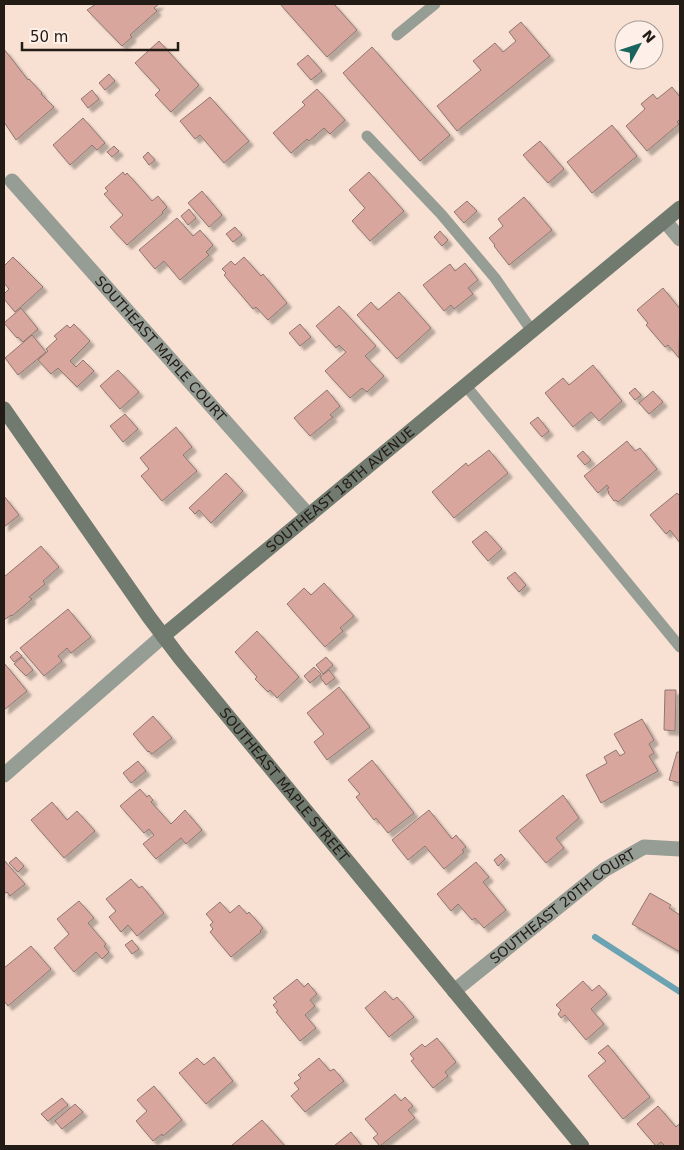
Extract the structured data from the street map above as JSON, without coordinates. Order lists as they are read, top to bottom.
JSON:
{
  "streets": {
    "street": [
      "SOUTHEAST MAPLE COURT",
      "SOUTHEAST 18TH AVENUE",
      "SOUTHEAST MAPLE STREET",
      "SOUTHEAST 20TH COURT"
    ]
  },
  "crossings": [
    ["SOUTHEAST MAPLE COURT", "SOUTHEAST 18TH AVENUE"],
    ["SOUTHEAST 18TH AVENUE", "SOUTHEAST MAPLE STREET"],
    ["SOUTHEAST MAPLE STREET", "SOUTHEAST 20TH COURT"]
  ],
  "scale_bar": "50 m",
  "north": "top right"
}
